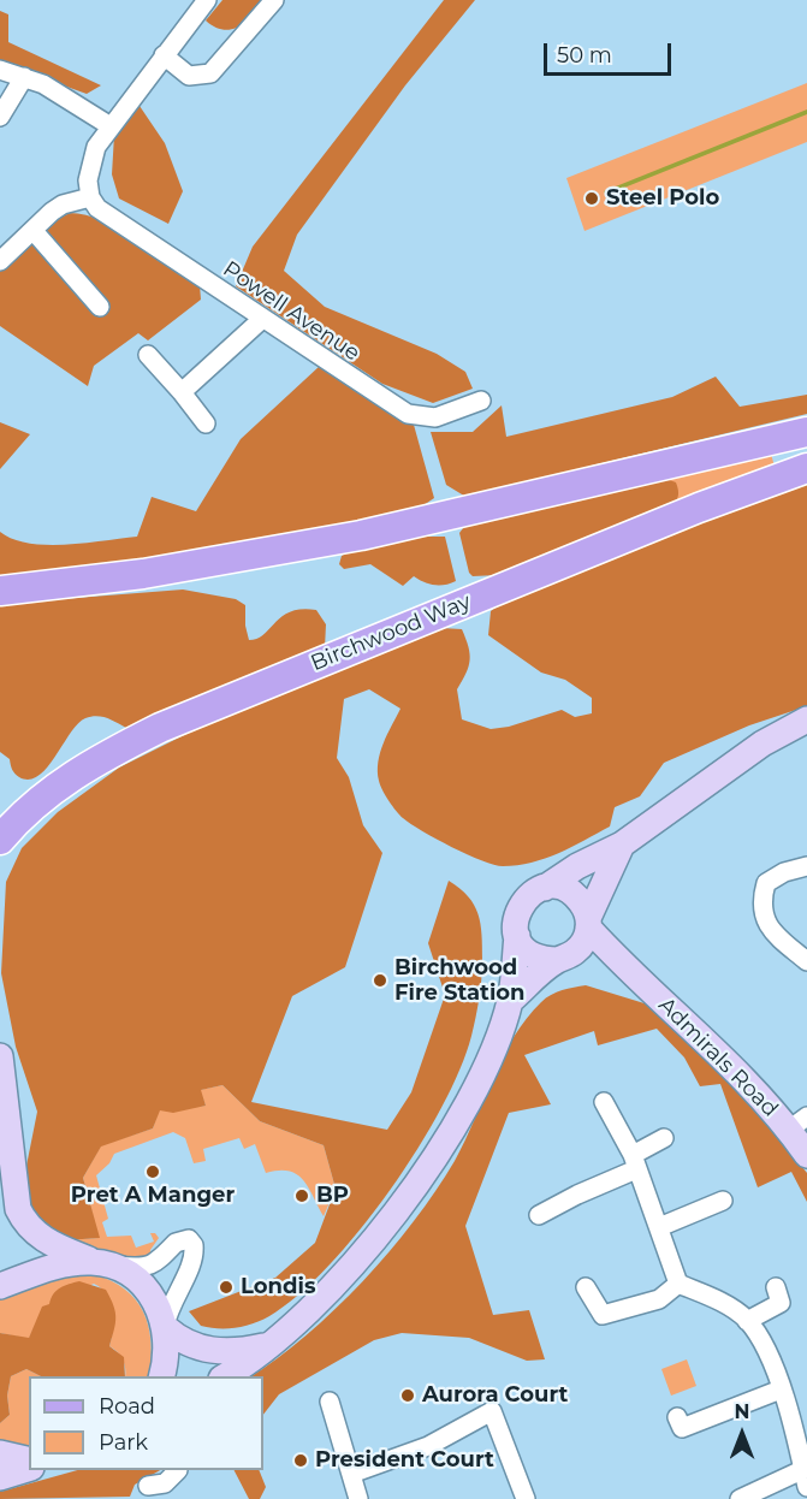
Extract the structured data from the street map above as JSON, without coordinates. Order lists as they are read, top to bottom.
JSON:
{
  "streets": {
    "main road": ["Birchwood Way"],
    "street": ["Powell Avenue", "Admirals Road"]
  },
  "places": [
    "Steel Polo",
    "Birchwood Fire Station",
    "Pret A Manger",
    "BP",
    "Londis",
    "Aurora Court",
    "President Court"
  ],
  "legend": ["Road", "Park"],
  "scale_bar": "50 m",
  "north": "top"
}
